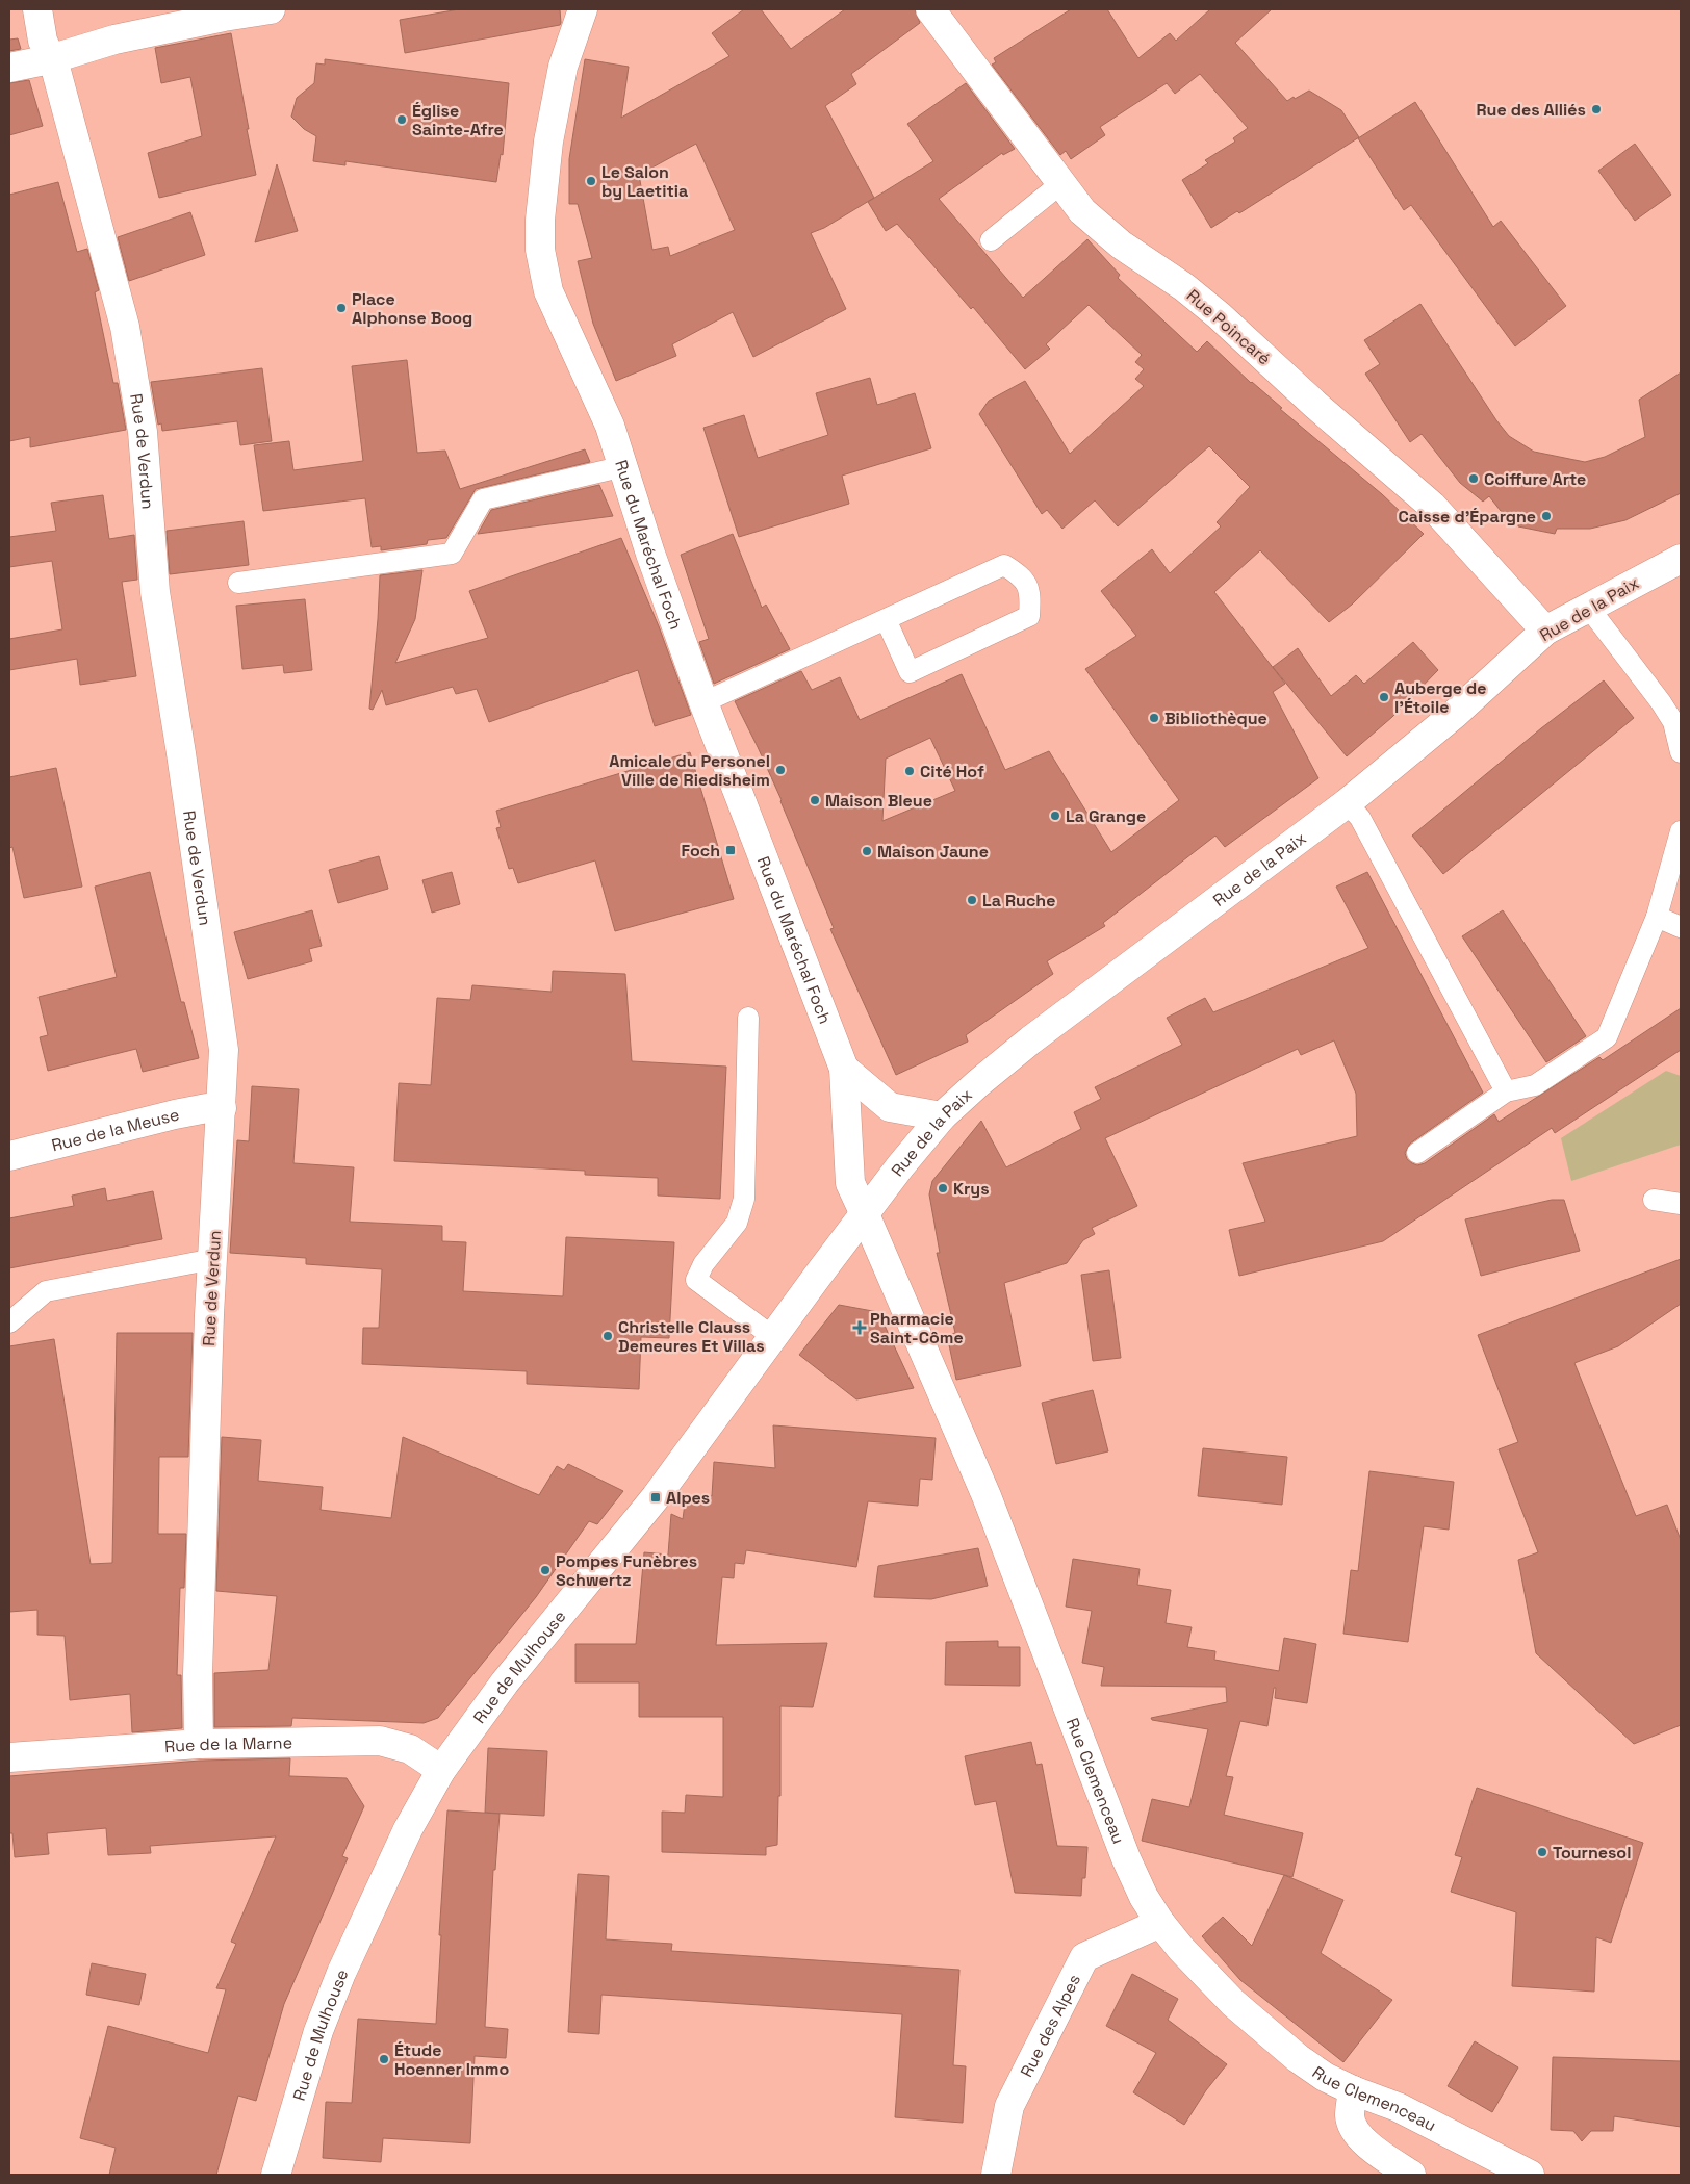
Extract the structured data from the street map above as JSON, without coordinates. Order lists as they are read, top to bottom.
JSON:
{
  "streets": {
    "street": [
      "Rue Poincaré",
      "Rue de Verdun",
      "Rue du Maréchal Foch",
      "Rue de la Paix",
      "Rue de la Meuse",
      "Rue de Mulhouse",
      "Rue de la Marne",
      "Rue Clemenceau",
      "Rue des Alpes"
    ]
  },
  "crossings": [
    ["Rue Poincaré", "Rue de la Paix"],
    ["Rue de Verdun", "Rue de la Meuse"],
    ["Rue de Verdun", "Rue de la Marne"],
    ["Rue du Maréchal Foch", "Rue de la Paix"],
    ["Rue du Maréchal Foch", "Rue de Mulhouse"],
    ["Rue du Maréchal Foch", "Rue Clemenceau"],
    ["Rue de la Paix", "Rue de Mulhouse"],
    ["Rue de la Paix", "Rue Clemenceau"],
    ["Rue de Mulhouse", "Rue de la Marne"],
    ["Rue de Mulhouse", "Rue Clemenceau"],
    ["Rue Clemenceau", "Rue des Alpes"]
  ],
  "places": {
    "other": [
      "Rue des Alliés",
      "Église Sainte-Afre",
      "Le Salon by Laetitia",
      "Place Alphonse Boog",
      "Coiffure Arte",
      "Caisse d'Épargne",
      "Auberge de l'Étoile",
      "Bibliothèque",
      "Amicale du Personel Ville de Riedisheim",
      "Cité Hof",
      "Maison Bleue",
      "La Grange",
      "Maison Jaune",
      "La Ruche",
      "Krys",
      "Christelle Clauss Demeures Et Villas",
      "Pompes Funèbres Schwertz",
      "Tournesol",
      "Étude Hoenner Immo"
    ],
    "transit": ["Foch", "Alpes"],
    "health": ["Pharmacie Saint-Côme"]
  }
}
